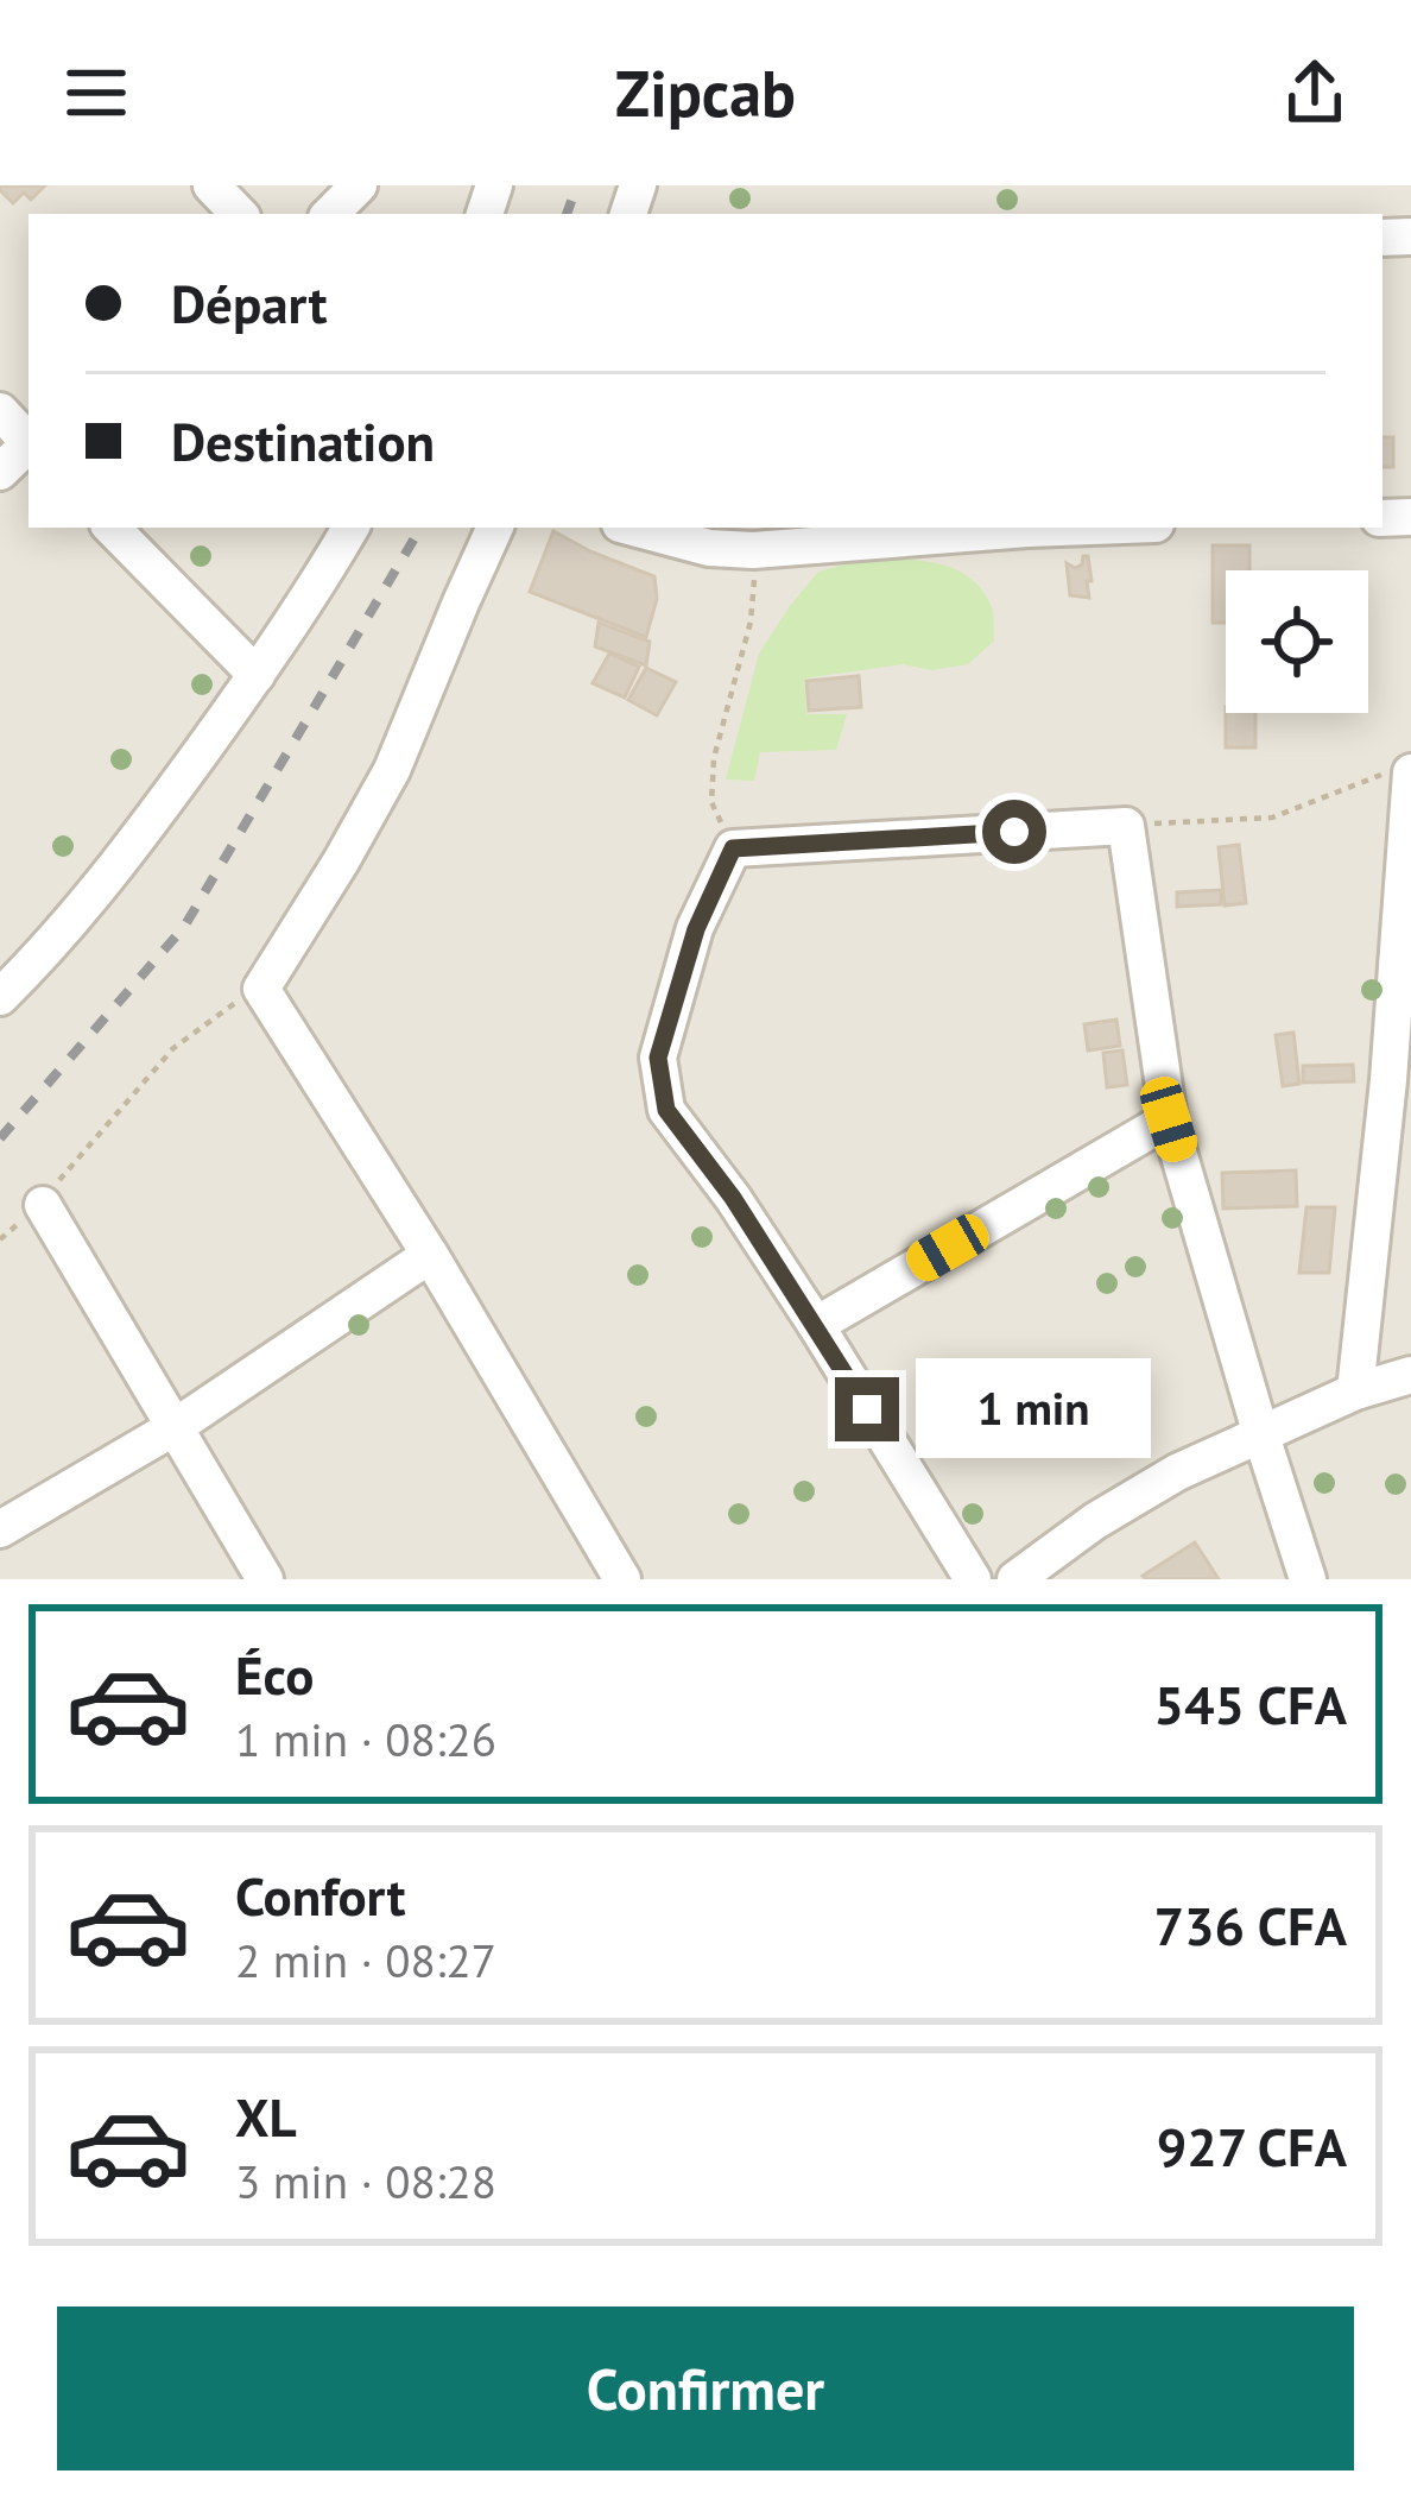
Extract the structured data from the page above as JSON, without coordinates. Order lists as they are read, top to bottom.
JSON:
{
  "page": {
    "header": "Zipcab",
    "banner": ["Départ", "Destination"],
    "bubble": "1 min",
    "list": [
      {
        "name": "Éco",
        "note": "1 min · 08:26",
        "value": "545 CFA"
      },
      {
        "name": "Confort",
        "note": "2 min · 08:27",
        "value": "736 CFA"
      },
      {
        "name": "XL",
        "note": "3 min · 08:28",
        "value": "927 CFA"
      }
    ],
    "buttons": "Confirmer"
  }
}
